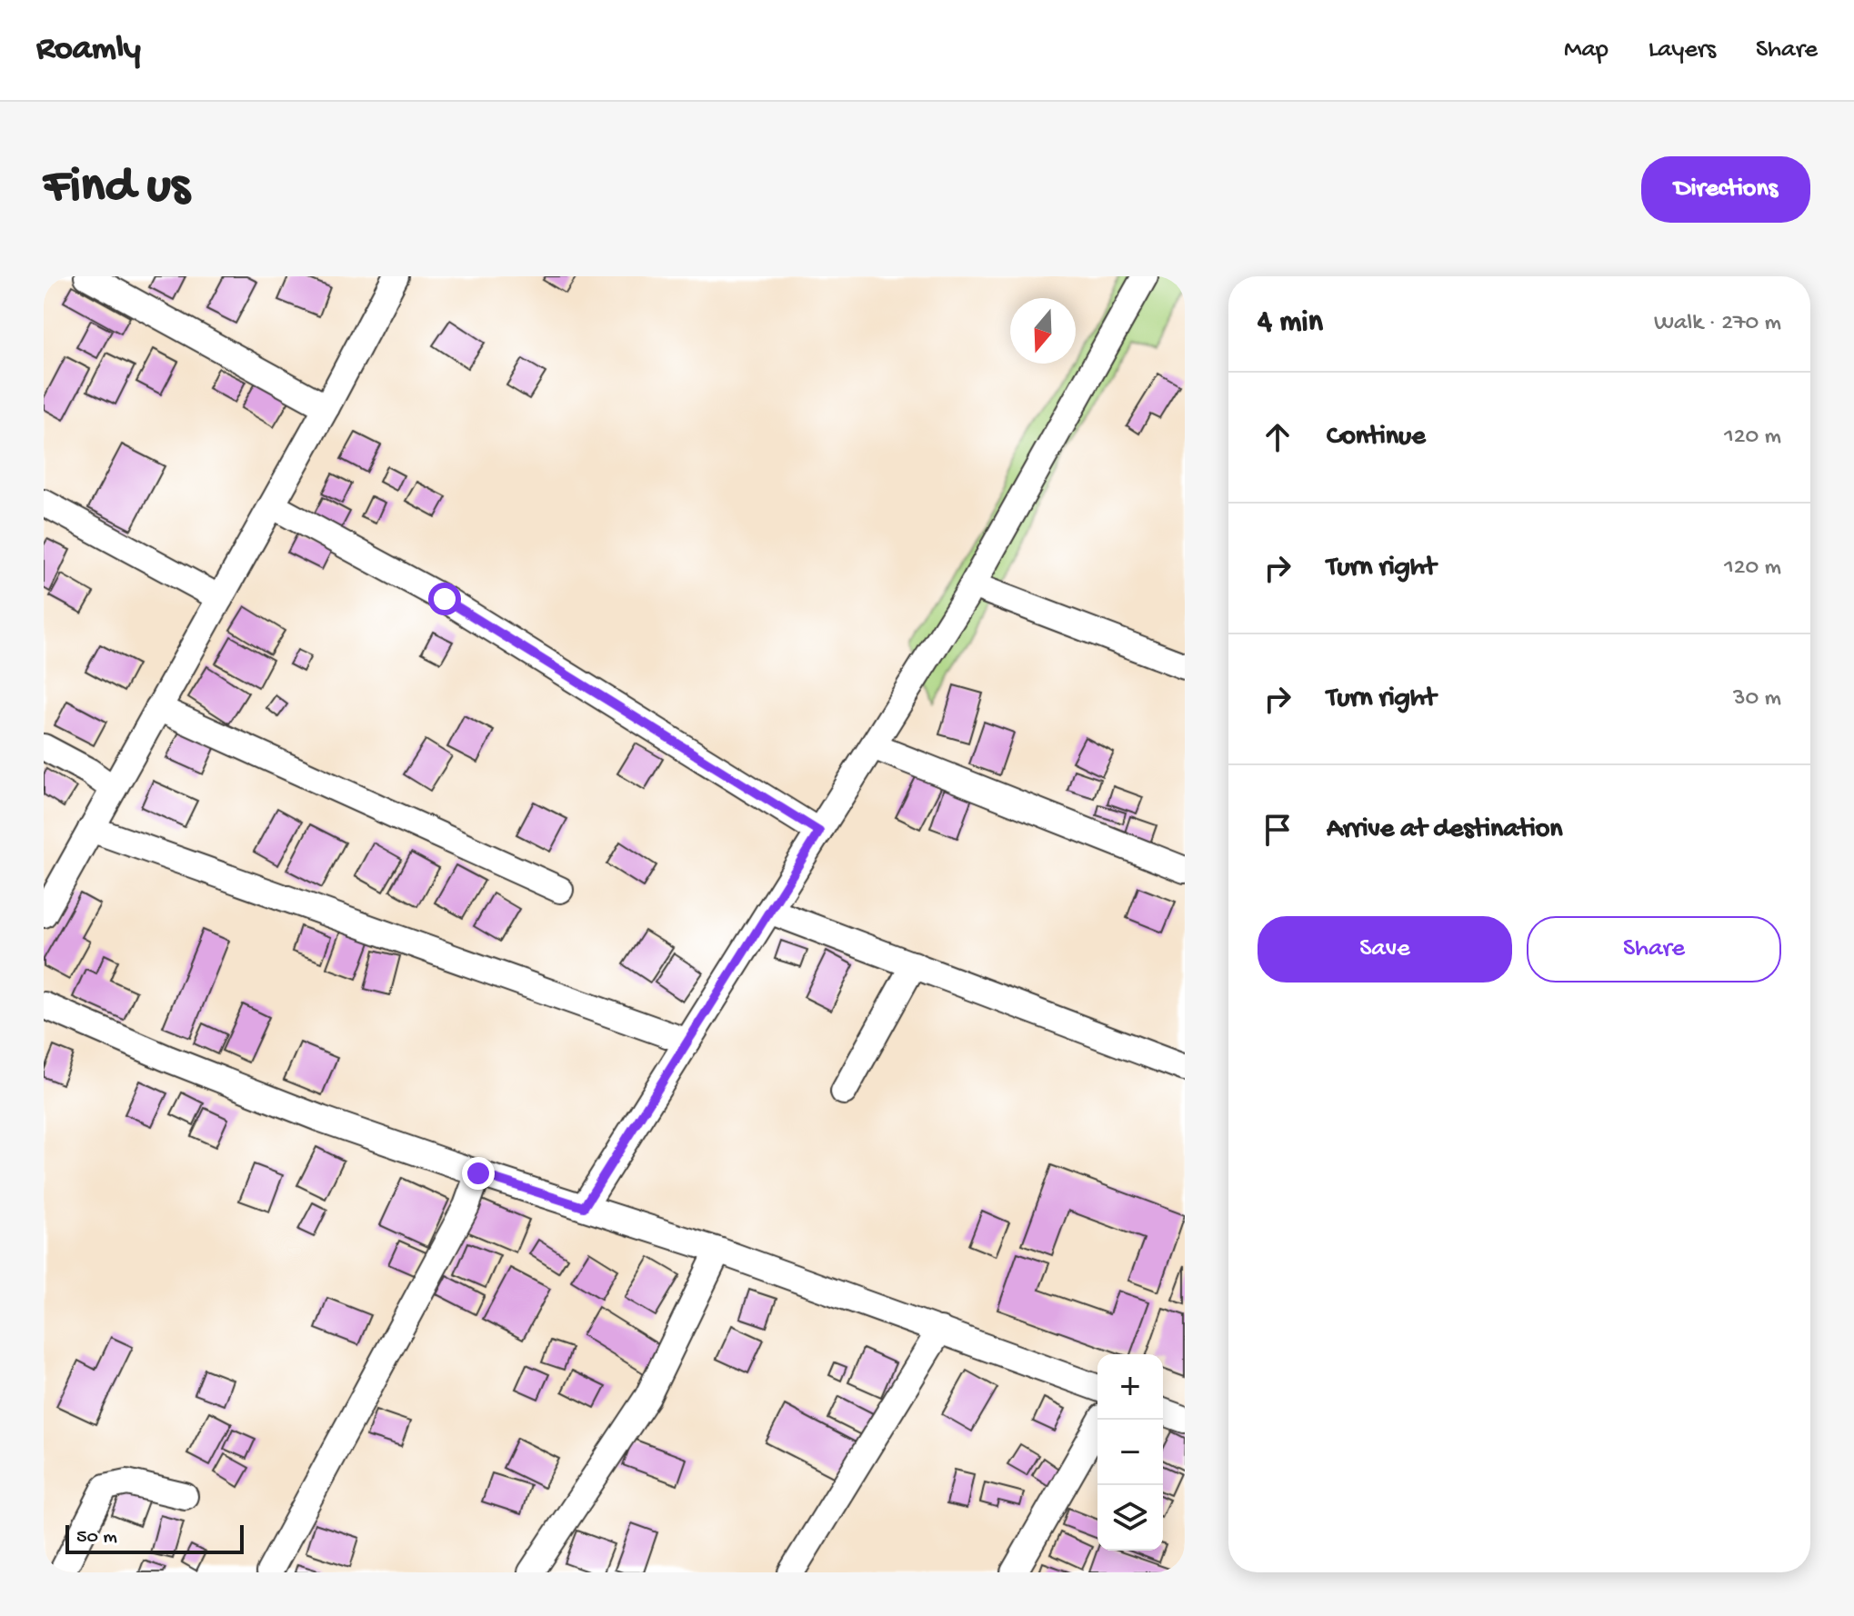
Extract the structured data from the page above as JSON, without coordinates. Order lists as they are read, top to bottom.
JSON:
{
  "scale_bar": "50 m",
  "north": "bottom",
  "page": {
    "header": "Roamly",
    "nav": ["Map", "Layers", "Share"],
    "buttons": [
      "Directions",
      ["Save", "Share"]
    ],
    "title": "Find us",
    "heading": ["4 min", "Walk · 270 m"],
    "list": [
      ["Continue", "120 m"],
      ["Turn right", "120 m"],
      ["Turn right", "30 m"],
      "Arrive at destination"
    ],
    "map_buttons": ["+", "−"],
    "scale": "50 m"
  }
}
